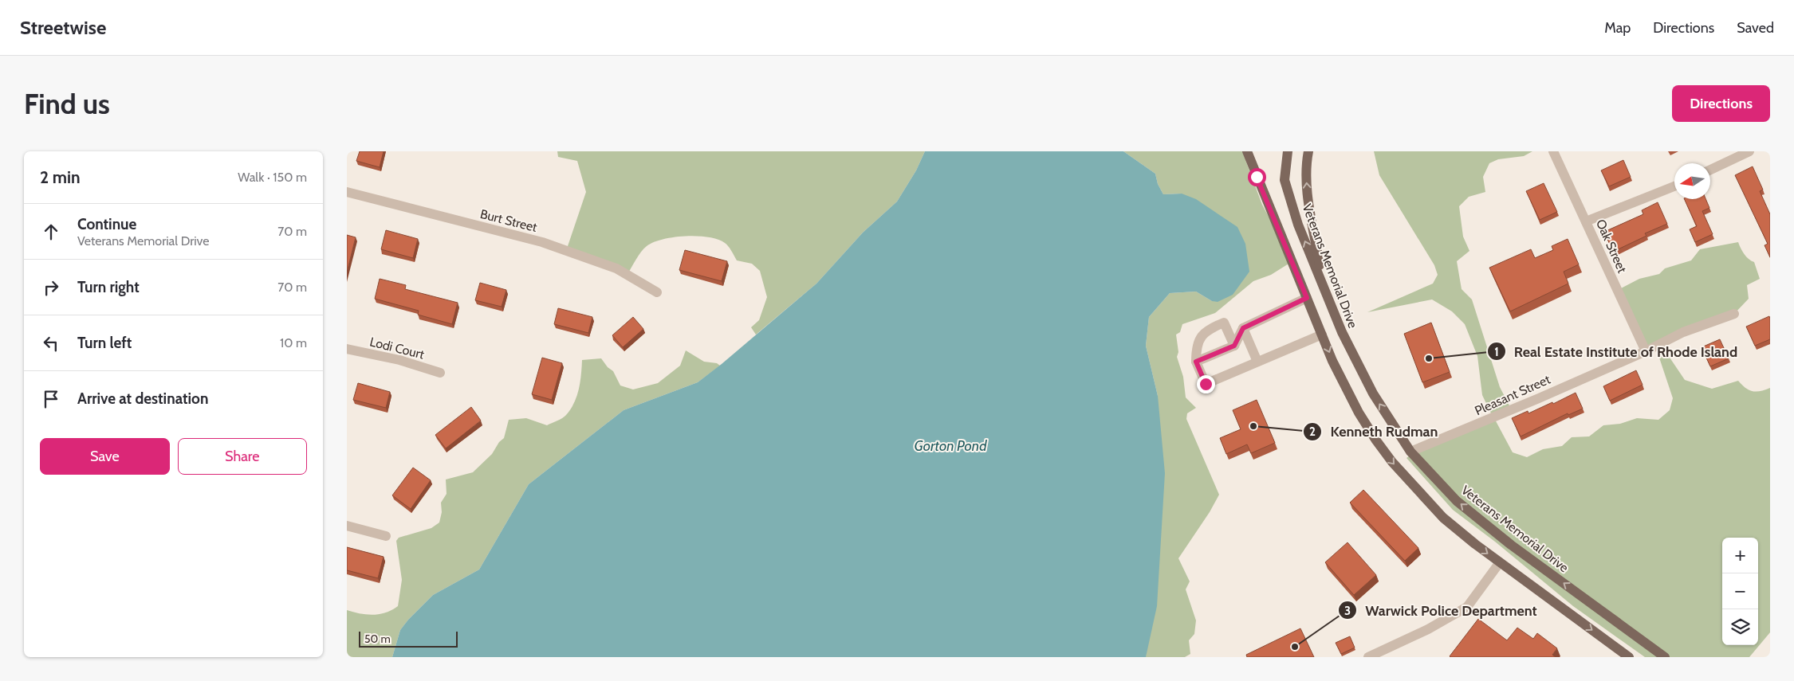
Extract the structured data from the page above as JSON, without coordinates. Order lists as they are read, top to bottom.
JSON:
{
  "streets": {
    "main road": ["Veterans Memorial Drive"],
    "street": [
      "Burt Street",
      "Oak Street",
      "Lodi Court",
      "Pleasant Street"
    ]
  },
  "crossings": [
    ["Oak Street", "Pleasant Street"],
    ["Veterans Memorial Drive", "Pleasant Street"]
  ],
  "water": ["Gorton Pond"],
  "places": ["Real Estate Institute of Rhode Island", "Kenneth Rudman", "Warwick Police Department"],
  "scale_bar": "50 m",
  "north": "left",
  "page": {
    "header": "Streetwise",
    "nav": ["Map", "Directions", "Saved"],
    "buttons": [
      "Directions",
      ["Save", "Share"]
    ],
    "title": "Find us",
    "heading": ["2 min", "Walk · 150 m"],
    "list": [
      ["Continue", "Veterans Memorial Drive", "70 m"],
      ["Turn right", "70 m"],
      ["Turn left", "10 m"],
      "Arrive at destination"
    ],
    "map_buttons": ["+", "−"],
    "scale": "50 m"
  }
}
